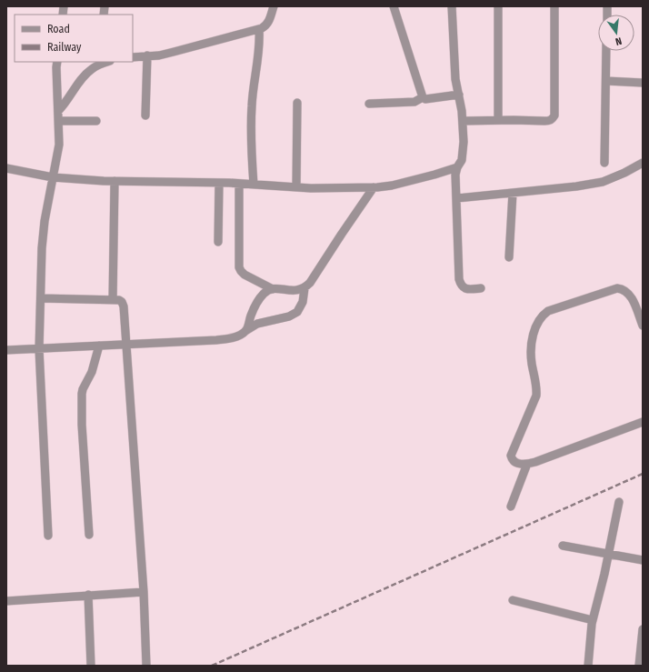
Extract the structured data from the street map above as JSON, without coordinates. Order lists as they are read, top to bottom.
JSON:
{
  "legend": ["Road", "Railway"],
  "north": "bottom"
}
